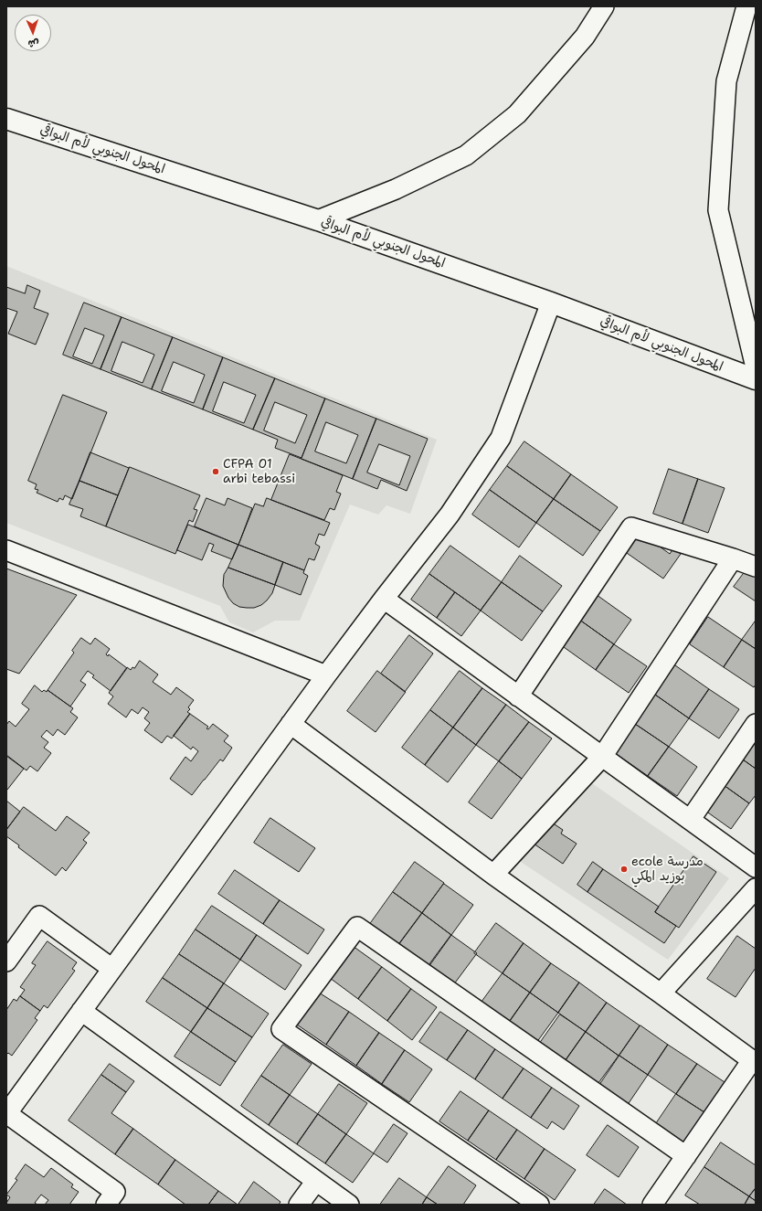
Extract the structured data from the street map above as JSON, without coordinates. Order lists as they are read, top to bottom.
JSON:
{
  "streets": {
    "main road": ["المحول الجنوبي لأم البواقي"]
  },
  "places": ["CFPA 01 arbi tebassi", "ecole مدرسة بوزيد المكي"],
  "north": "bottom"
}
